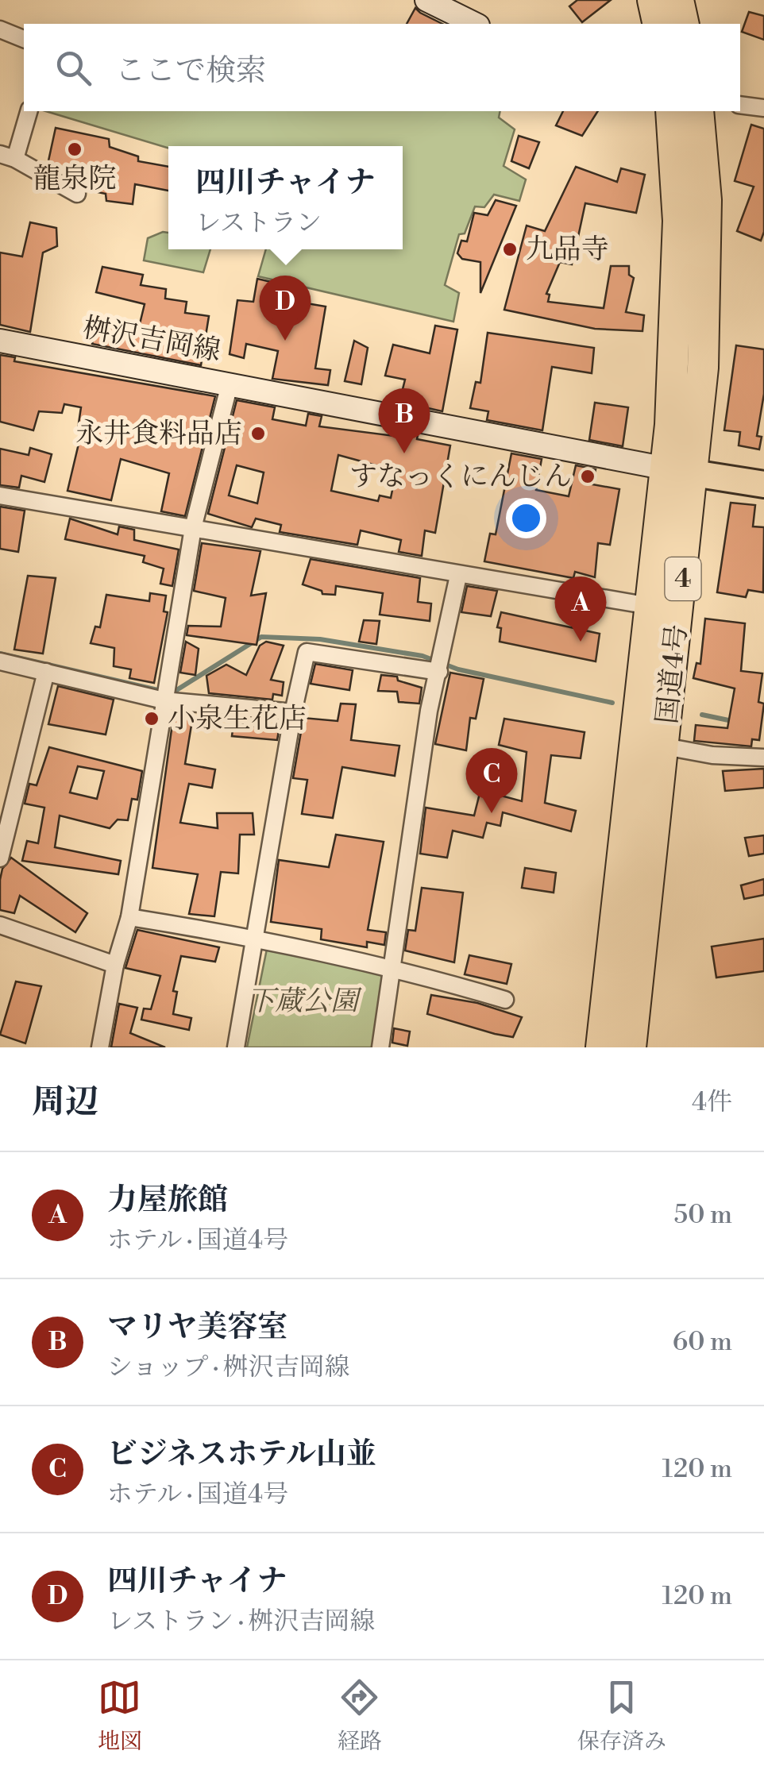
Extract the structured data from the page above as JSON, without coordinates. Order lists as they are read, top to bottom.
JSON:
{
  "streets": {
    "highway": ["4", "国道4号"],
    "main road": ["桝沢吉岡線"]
  },
  "crossings": [
    ["桝沢吉岡線", "国道4号"]
  ],
  "parks": ["下蔵公園"],
  "places": [
    "龍泉院",
    "九品寺",
    "永井食料品店",
    "すなっくにんじん",
    "小泉生花店"
  ],
  "page": {
    "search": "ここで検索",
    "popup": ["四川チャイナ", "レストラン"],
    "pins": [
      "D",
      "B",
      "A",
      "C"
    ],
    "heading": ["周辺", "4件"],
    "list": [
      {
        "mark": "A",
        "name": "力屋旅館",
        "note": "ホテル · 国道4号",
        "value": "50 m"
      },
      {
        "mark": "B",
        "name": "マリヤ美容室",
        "note": "ショップ · 桝沢吉岡線",
        "value": "60 m"
      },
      {
        "mark": "C",
        "name": "ビジネスホテル山並",
        "note": "ホテル · 国道4号",
        "value": "120 m"
      },
      {
        "mark": "D",
        "name": "四川チャイナ",
        "note": "レストラン · 桝沢吉岡線",
        "value": "120 m"
      }
    ],
    "nav": ["地図", "経路", "保存済み"]
  }
}
